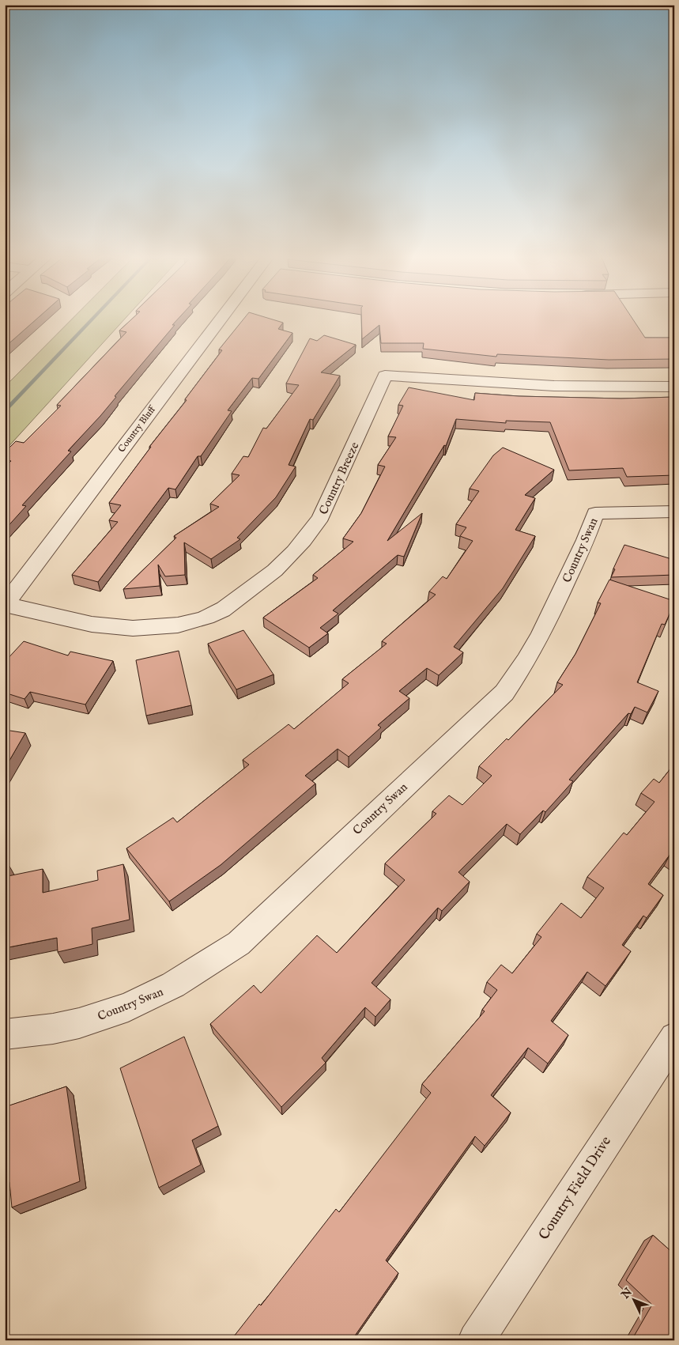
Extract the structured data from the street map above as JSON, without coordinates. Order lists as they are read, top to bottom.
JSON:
{
  "streets": {
    "street": [
      "Country Bluff",
      "Country Breeze",
      "Country Swan",
      "Country Field Drive"
    ]
  },
  "crossings": [
    ["Country Bluff", "Country Breeze"]
  ],
  "north": "top left"
}
